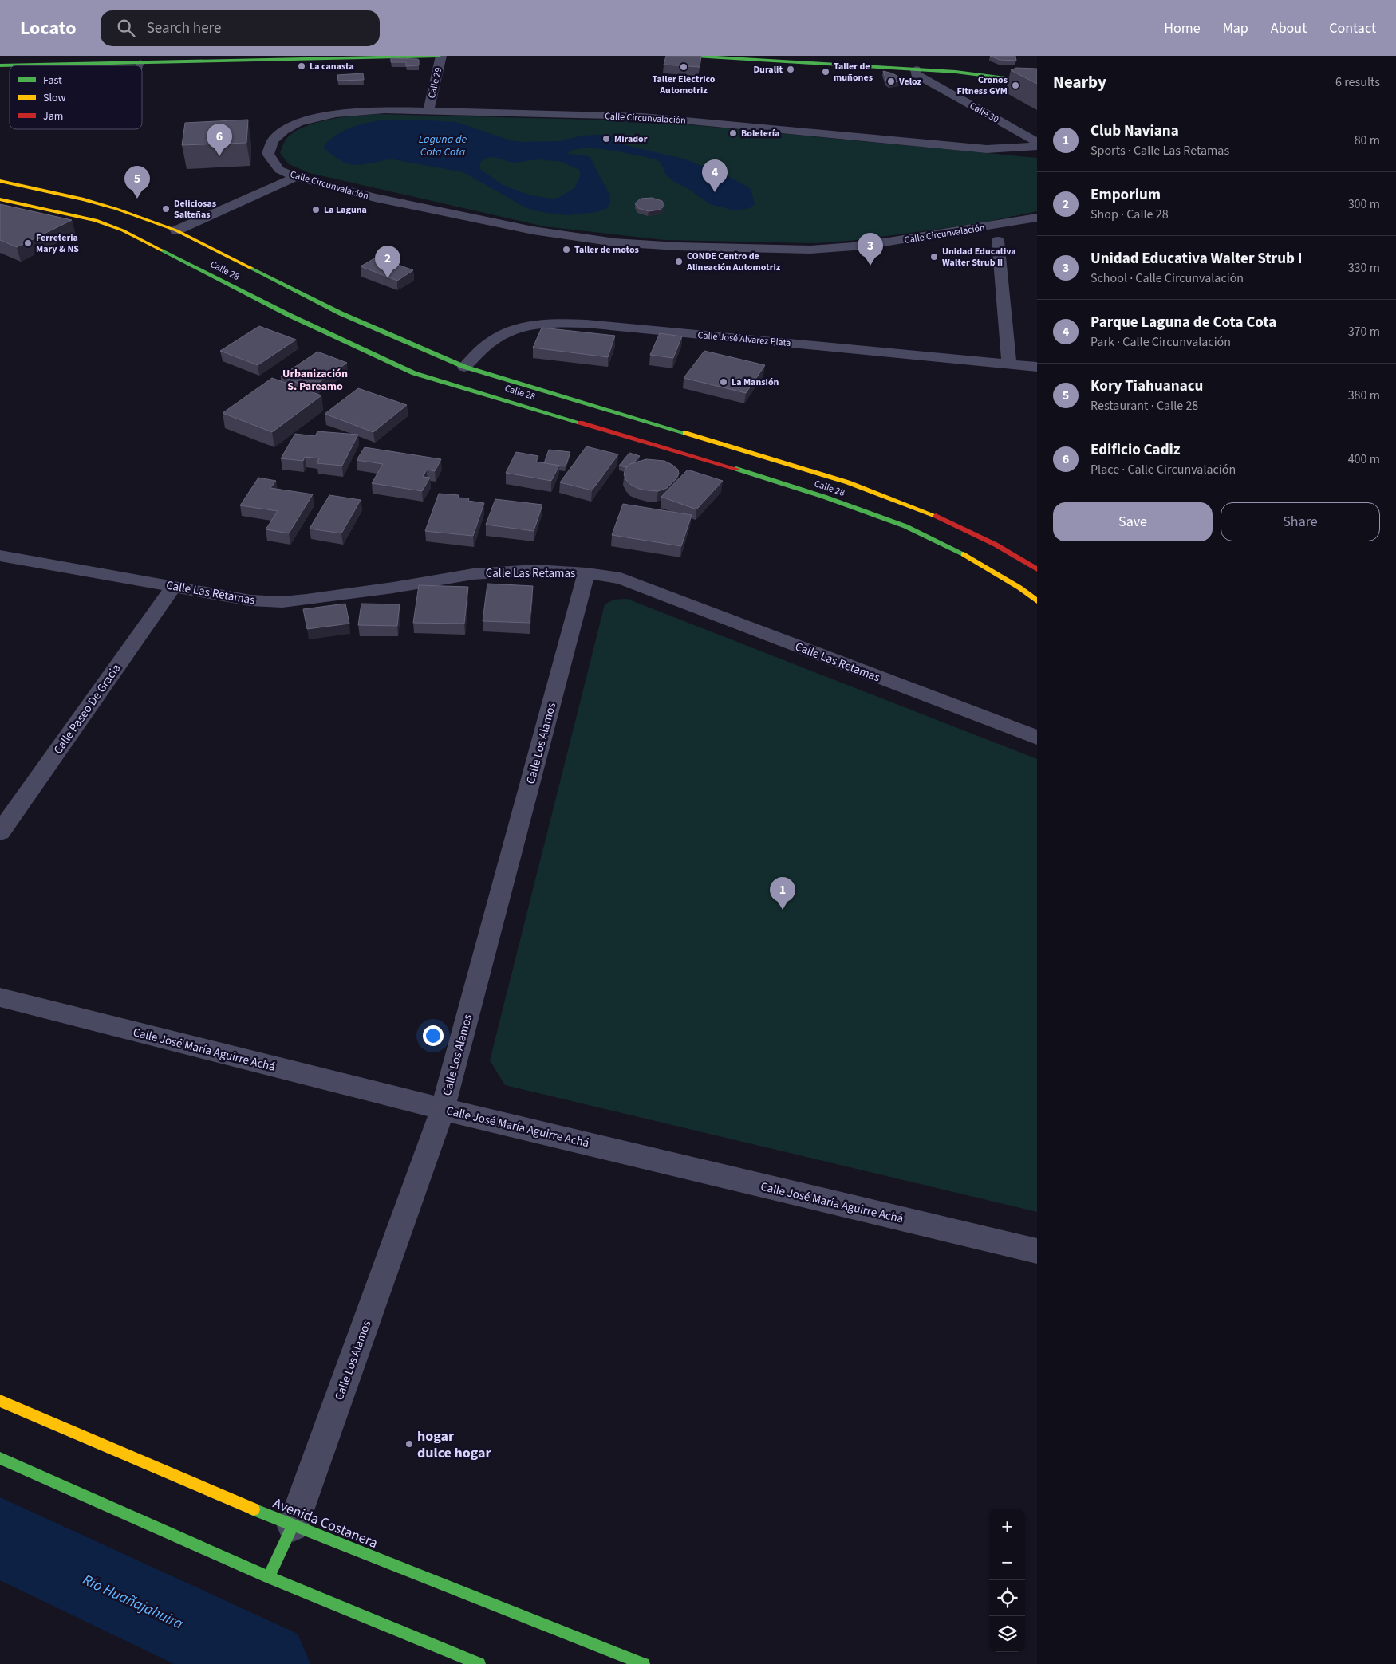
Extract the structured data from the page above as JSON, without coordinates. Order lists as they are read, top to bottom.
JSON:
{
  "streets": {
    "main road": ["Calle 28", "Avenida Costanera"],
    "street": [
      "Calle 29",
      "Calle 30",
      "Calle Circunvalación",
      "Calle José Alvarez Plata",
      "Calle Las Retamas",
      "Calle Paseo De Gracia",
      "Calle Los Alamos",
      "Calle José María Aguirre Achá"
    ]
  },
  "crossings": [
    ["Calle 29", "Calle Circunvalación"],
    ["Calle 28", "Calle José Alvarez Plata"],
    ["Calle Las Retamas", "Calle Paseo De Gracia"],
    ["Calle Las Retamas", "Calle Los Alamos"],
    ["Calle Los Alamos", "Calle José María Aguirre Achá"],
    ["Calle Los Alamos", "Avenida Costanera"]
  ],
  "districts": ["Urbanización S. Pareamo"],
  "water": ["Laguna de Cota Cota", "Río Huañajahuira"],
  "places": [
    "La canasta",
    "Taller Electrico Automotriz",
    "Duralit",
    "Taller de muñones",
    "Veloz",
    "Cronos Fitness GYM",
    "Boletería",
    "Mirador",
    "Deliciosas Salteñas",
    "La Laguna",
    "Ferreteria Mary & NS",
    "Taller de motos",
    "Unidad Educativa Walter Strub II",
    "CONDE Centro de Alineación Automotriz",
    "La Mansión",
    "hogar dulce hogar"
  ],
  "legend": ["Fast", "Slow", "Jam"],
  "page": {
    "header": "Locato",
    "search": "Search here",
    "nav": [
      "Home",
      "Map",
      "About",
      "Contact"
    ],
    "heading": ["Nearby", "6 results"],
    "list": [
      {
        "mark": "1",
        "name": "Club Naviana",
        "note": "Sports · Calle Las Retamas",
        "value": "80 m"
      },
      {
        "mark": "2",
        "name": "Emporium",
        "note": "Shop · Calle 28",
        "value": "300 m"
      },
      {
        "mark": "3",
        "name": "Unidad Educativa Walter Strub I",
        "note": "School · Calle Circunvalación",
        "value": "330 m"
      },
      {
        "mark": "4",
        "name": "Parque Laguna de Cota Cota",
        "note": "Park · Calle Circunvalación",
        "value": "370 m"
      },
      {
        "mark": "5",
        "name": "Kory Tiahuanacu",
        "note": "Restaurant · Calle 28",
        "value": "380 m"
      },
      {
        "mark": "6",
        "name": "Edificio Cadiz",
        "note": "Place · Calle Circunvalación",
        "value": "400 m"
      }
    ],
    "pins": [
      "6",
      "4",
      "5",
      "3",
      "2",
      "1"
    ],
    "buttons": ["Save", "Share"],
    "map_buttons": ["+", "−"]
  }
}
